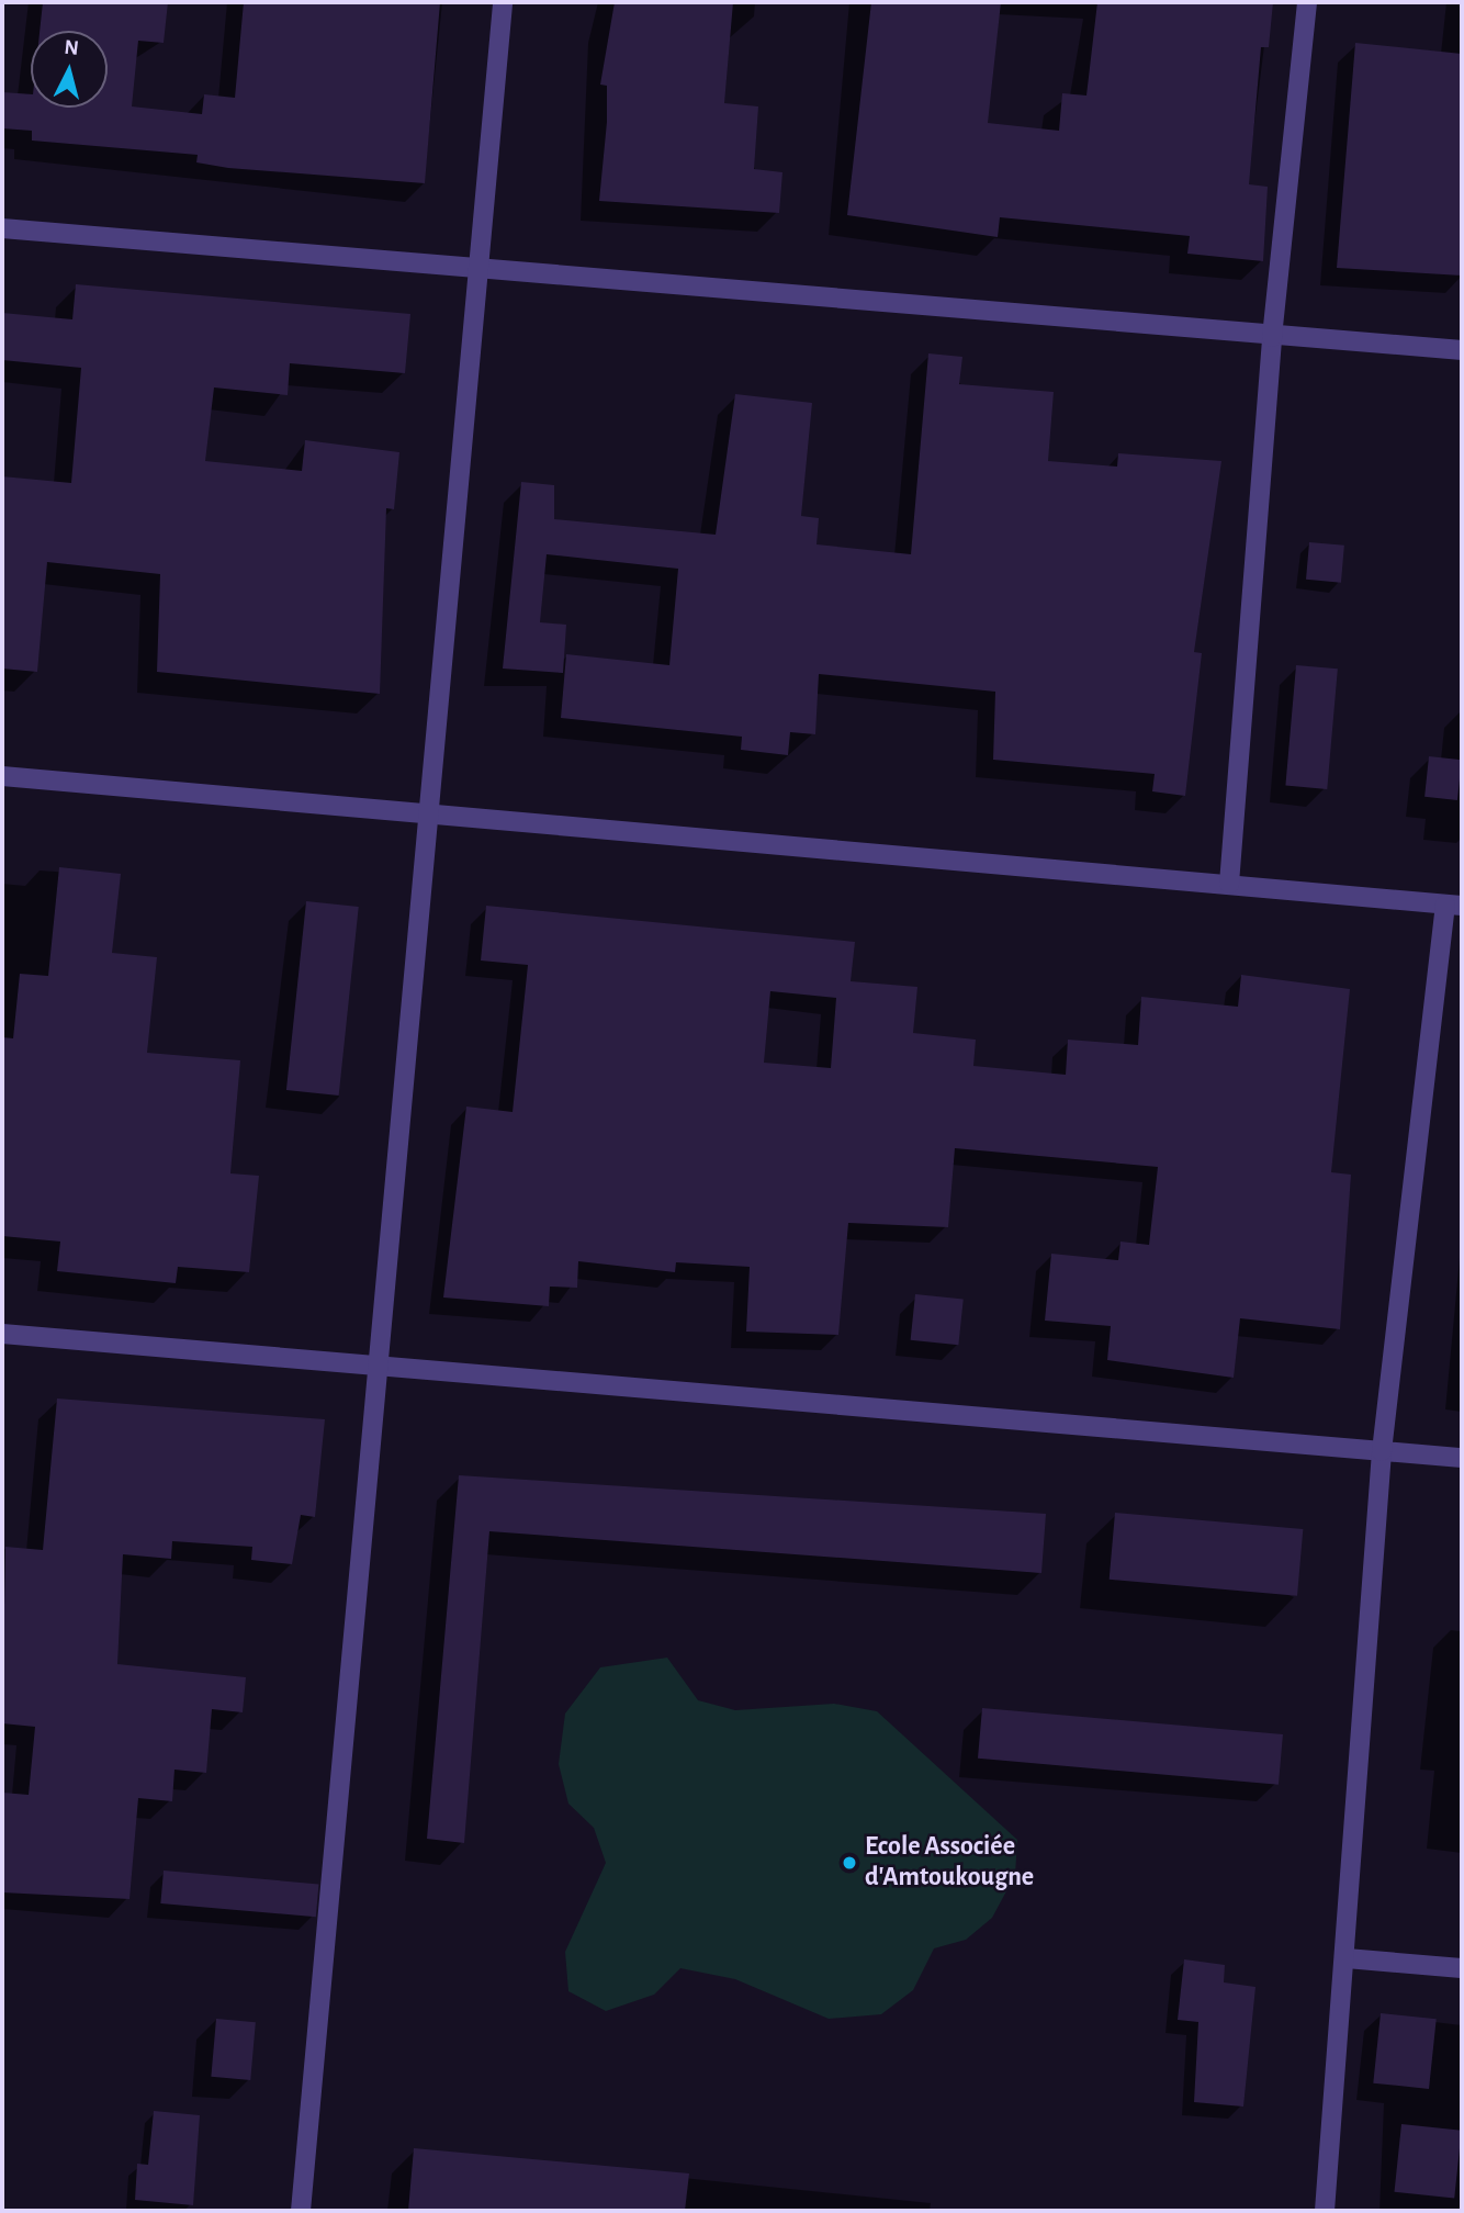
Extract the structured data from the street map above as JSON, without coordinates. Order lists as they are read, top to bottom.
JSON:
{
  "places": ["Ecole Associée d'Amtoukougne"],
  "north": "top"
}
